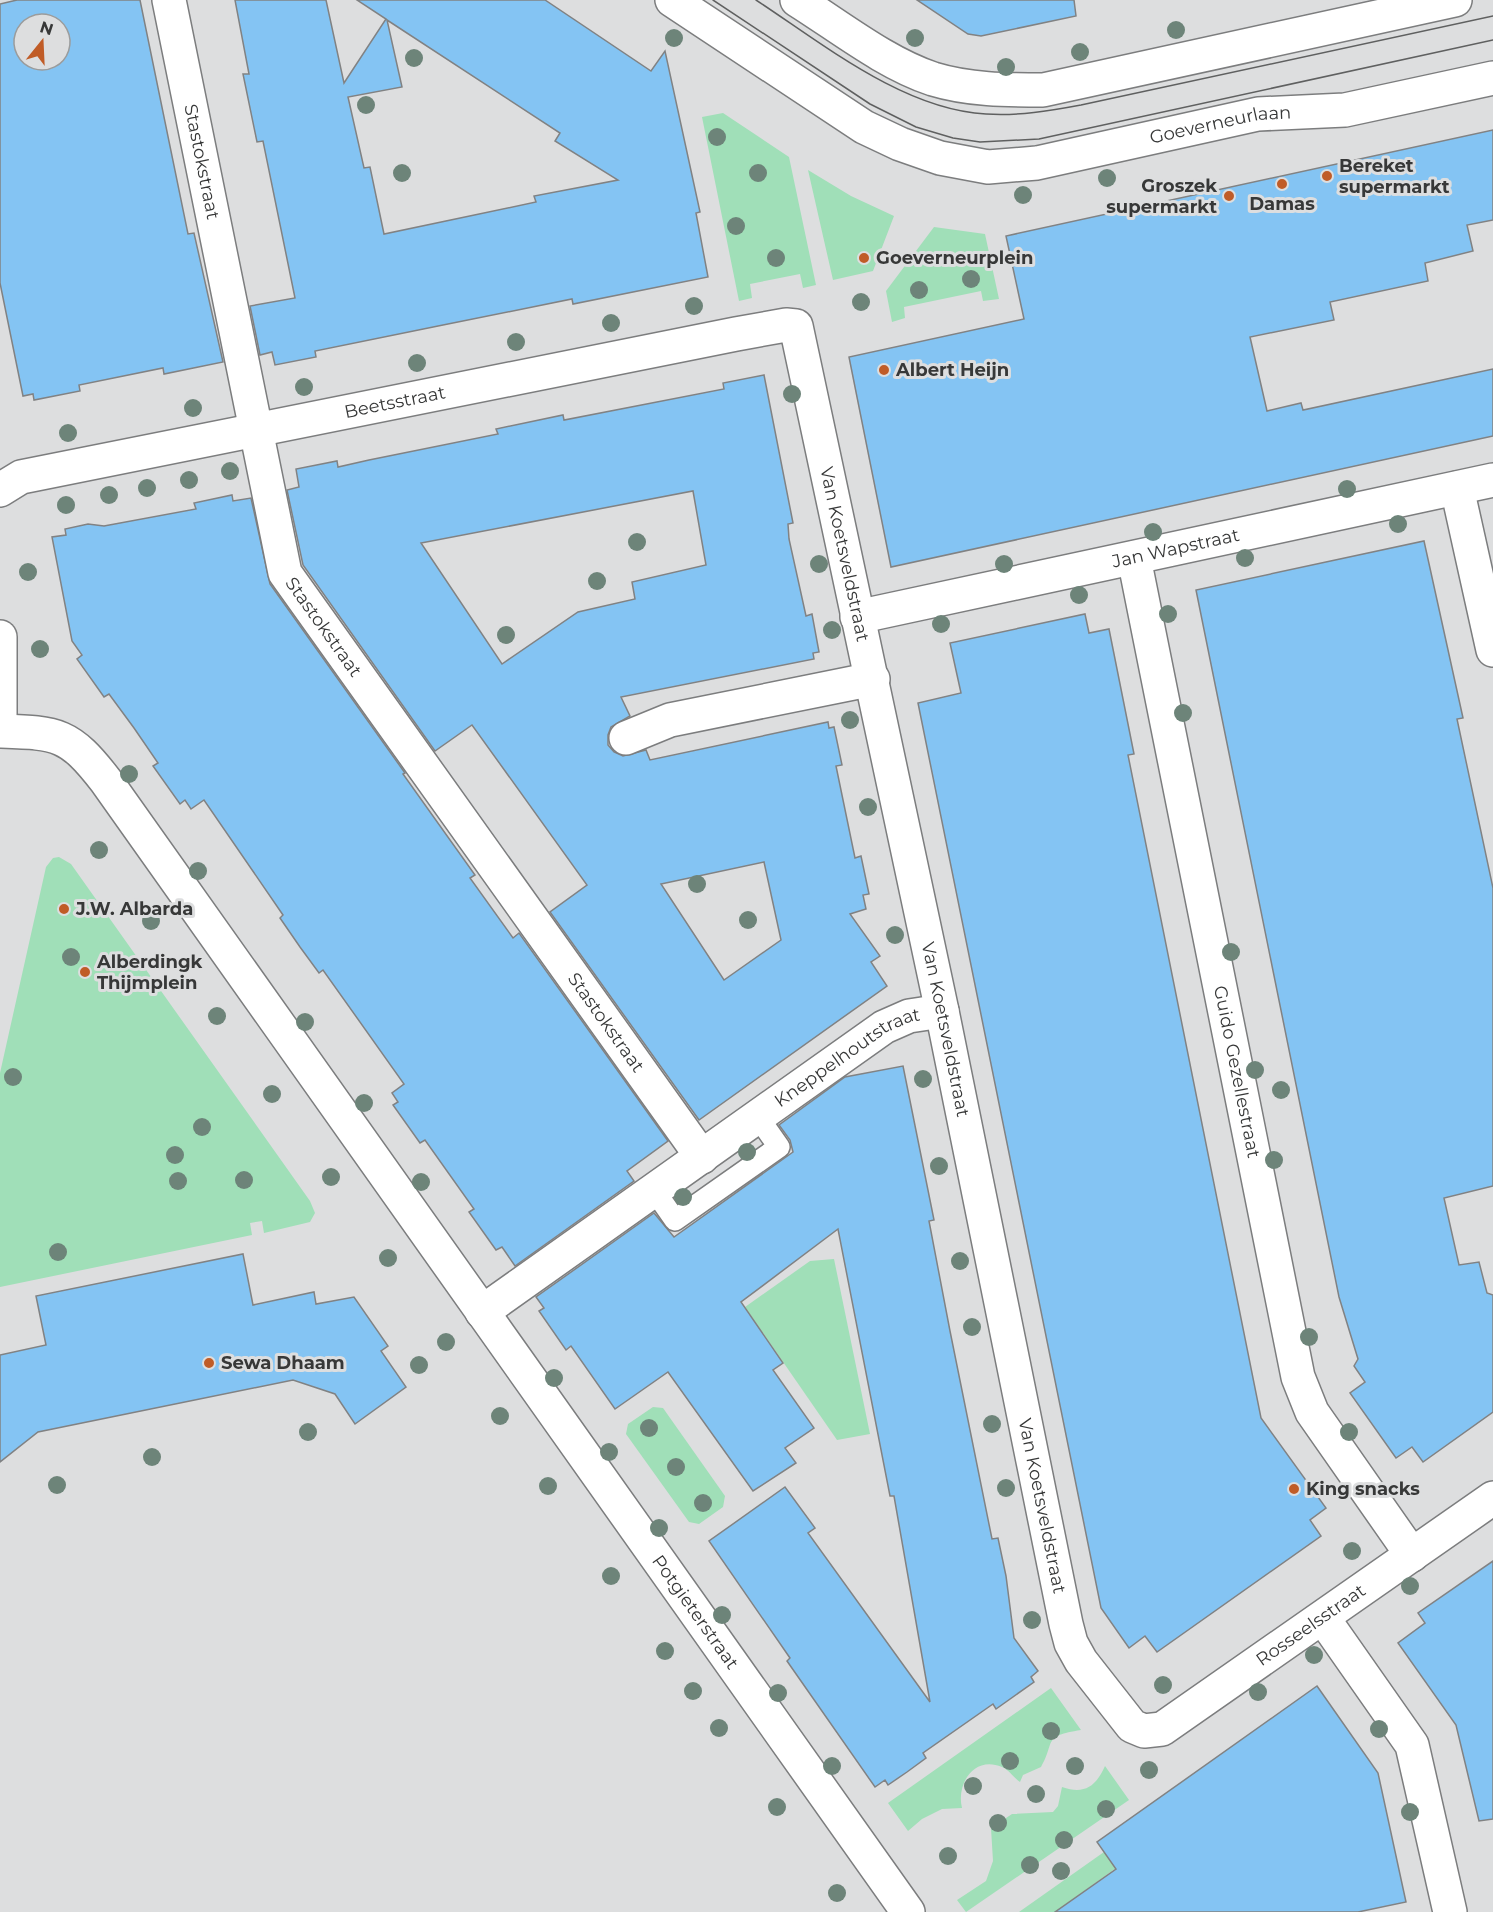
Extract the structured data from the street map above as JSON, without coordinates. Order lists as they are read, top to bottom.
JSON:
{
  "streets": {
    "street": [
      "Goeverneurlaan",
      "Stastokstraat",
      "Beetsstraat",
      "Jan Wapstraat",
      "Van Koetsveldstraat",
      "Kneppelhoutstraat",
      "Guido Gezellestraat",
      "Potgieterstraat",
      "Rosseelsstraat"
    ]
  },
  "crossings": [
    ["Stastokstraat", "Beetsstraat"],
    ["Stastokstraat", "Kneppelhoutstraat"],
    ["Beetsstraat", "Van Koetsveldstraat"],
    ["Jan Wapstraat", "Van Koetsveldstraat"],
    ["Jan Wapstraat", "Guido Gezellestraat"],
    ["Van Koetsveldstraat", "Kneppelhoutstraat"],
    ["Van Koetsveldstraat", "Rosseelsstraat"],
    ["Kneppelhoutstraat", "Potgieterstraat"],
    ["Guido Gezellestraat", "Rosseelsstraat"]
  ],
  "places": [
    "Bereket supermarkt",
    "Damas",
    "Groszek supermarkt",
    "Goeverneurplein",
    "Albert Heijn",
    "J.W. Albarda",
    "Alberdingk Thijmplein",
    "Sewa Dhaam",
    "King snacks"
  ],
  "north": "top"
}
